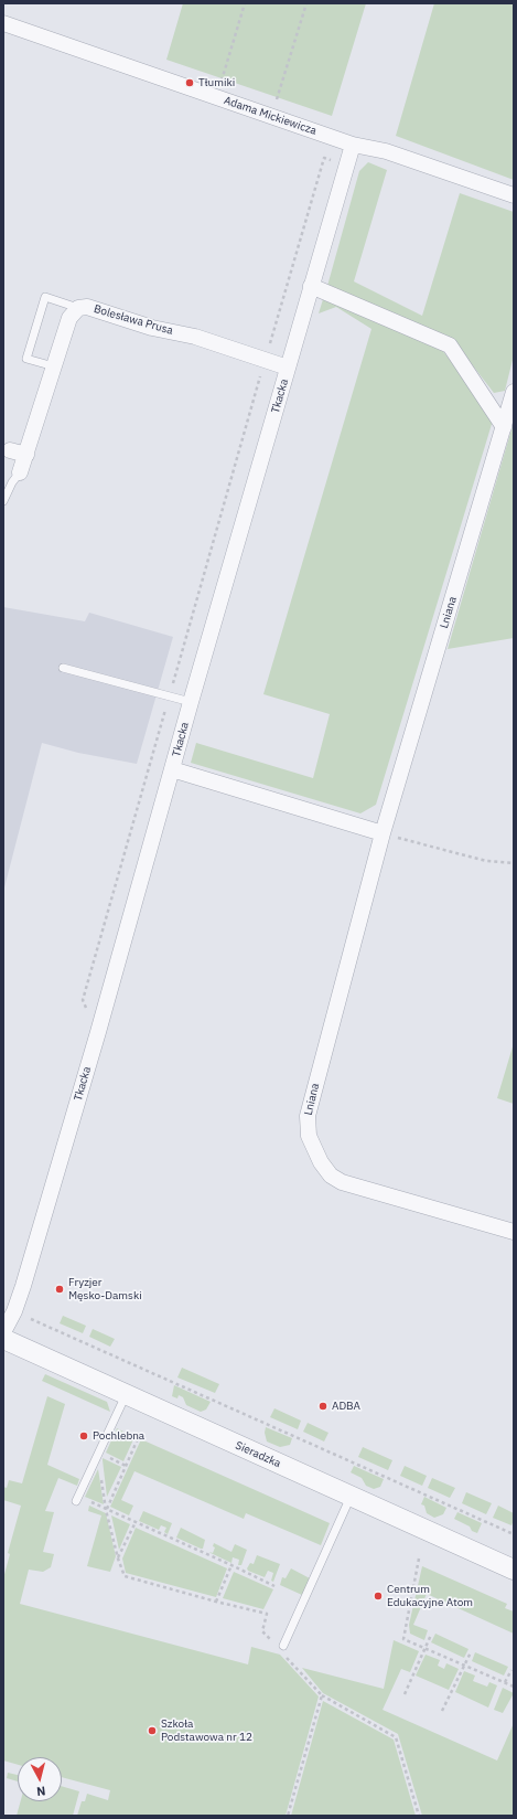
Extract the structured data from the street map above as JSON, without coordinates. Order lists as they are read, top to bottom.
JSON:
{
  "streets": {
    "street": [
      "Adama Mickiewicza",
      "Bolesława Prusa",
      "Tkacka",
      "Lniana",
      "Sieradzka"
    ]
  },
  "crossings": [
    ["Adama Mickiewicza", "Tkacka"],
    ["Bolesława Prusa", "Tkacka"]
  ],
  "places": [
    "Tłumiki",
    "Fryzjer Męsko-Damski",
    "ADBA",
    "Pochlebna",
    "Centrum Edukacyjne Atom",
    "Szkoła Podstawowa nr 12"
  ],
  "north": "bottom"
}
